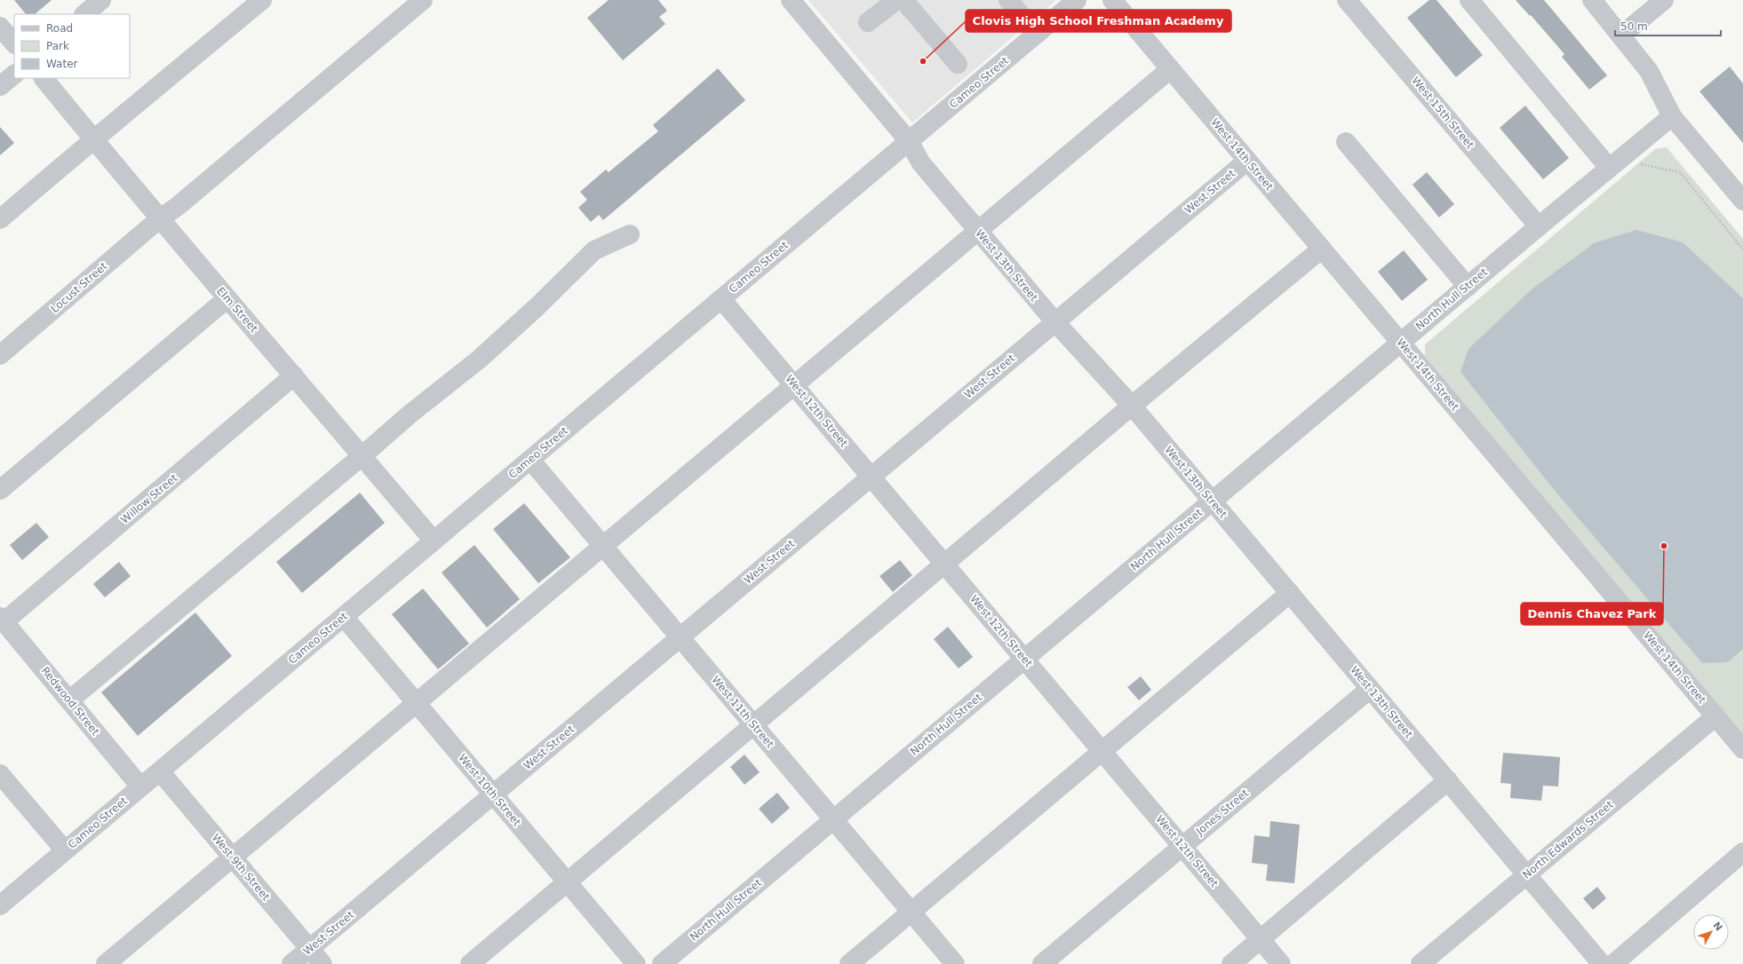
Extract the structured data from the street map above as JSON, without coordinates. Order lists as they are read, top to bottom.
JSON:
{
  "streets": {
    "street": [
      "Cameo Street",
      "West 15th Street",
      "West 14th Street",
      "West Street",
      "West 13th Street",
      "Locust Street",
      "North Hull Street",
      "Elm Street",
      "West 12th Street",
      "Willow Street",
      "Redwood Street",
      "West 11th Street",
      "West 10th Street",
      "Jones Street",
      "North Edwards Street",
      "West 9th Street"
    ]
  },
  "crossings": [
    ["Cameo Street", "West 13th Street"],
    ["Cameo Street", "Elm Street"],
    ["Cameo Street", "West 12th Street"],
    ["Cameo Street", "Redwood Street"],
    ["Cameo Street", "West 11th Street"],
    ["Cameo Street", "West 10th Street"],
    ["Cameo Street", "West 9th Street"],
    ["West 15th Street", "North Hull Street"],
    ["West 14th Street", "West Street"],
    ["West 14th Street", "North Hull Street"],
    ["West 14th Street", "North Edwards Street"],
    ["West Street", "West 13th Street"],
    ["West Street", "West 12th Street"],
    ["West Street", "West 11th Street"],
    ["West Street", "West 10th Street"],
    ["West Street", "West 9th Street"],
    ["West 13th Street", "North Hull Street"],
    ["West 13th Street", "Jones Street"],
    ["West 13th Street", "North Edwards Street"],
    ["Locust Street", "Elm Street"],
    ["North Hull Street", "West 12th Street"],
    ["North Hull Street", "West 11th Street"],
    ["Elm Street", "Willow Street"],
    ["West 12th Street", "Jones Street"],
    ["Willow Street", "Redwood Street"]
  ],
  "places": ["Clovis High School Freshman Academy", "Dennis Chavez Park"],
  "legend": ["Road", "Park", "Water"],
  "scale_bar": "50 m",
  "north": "top right"
}
